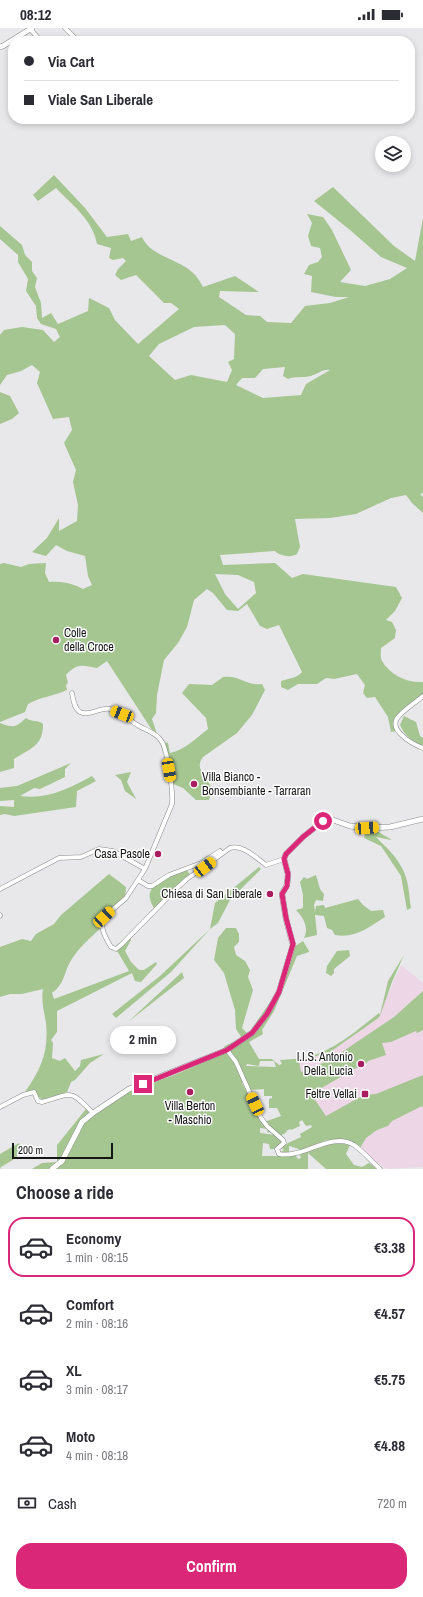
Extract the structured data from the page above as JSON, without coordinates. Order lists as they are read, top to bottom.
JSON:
{
  "places": {
    "other": [
      "Colle della Croce",
      "Villa Bianco - Bonsembiante - Tarraran",
      "Casa Pasole",
      "Chiesa di San Liberale",
      "I.I.S. Antonio Della Lucia",
      "Villa Berton - Maschio"
    ],
    "transit": ["Feltre Vellai"]
  },
  "scale_bar": "200 m",
  "page": {
    "status": "08:12",
    "banner": ["Via Cart", "Viale San Liberale"],
    "bubble": "2 min",
    "scale": "200 m",
    "heading": "Choose a ride",
    "list": [
      {
        "name": "Economy",
        "note": "1 min · 08:15",
        "value": "€3.38"
      },
      {
        "name": "Comfort",
        "note": "2 min · 08:16",
        "value": "€4.57"
      },
      {
        "name": "XL",
        "note": "3 min · 08:17",
        "value": "€5.75"
      },
      {
        "name": "Moto",
        "note": "4 min · 08:18",
        "value": "€4.88"
      }
    ],
    "pay": ["Cash", "720 m"],
    "buttons": "Confirm"
  }
}
